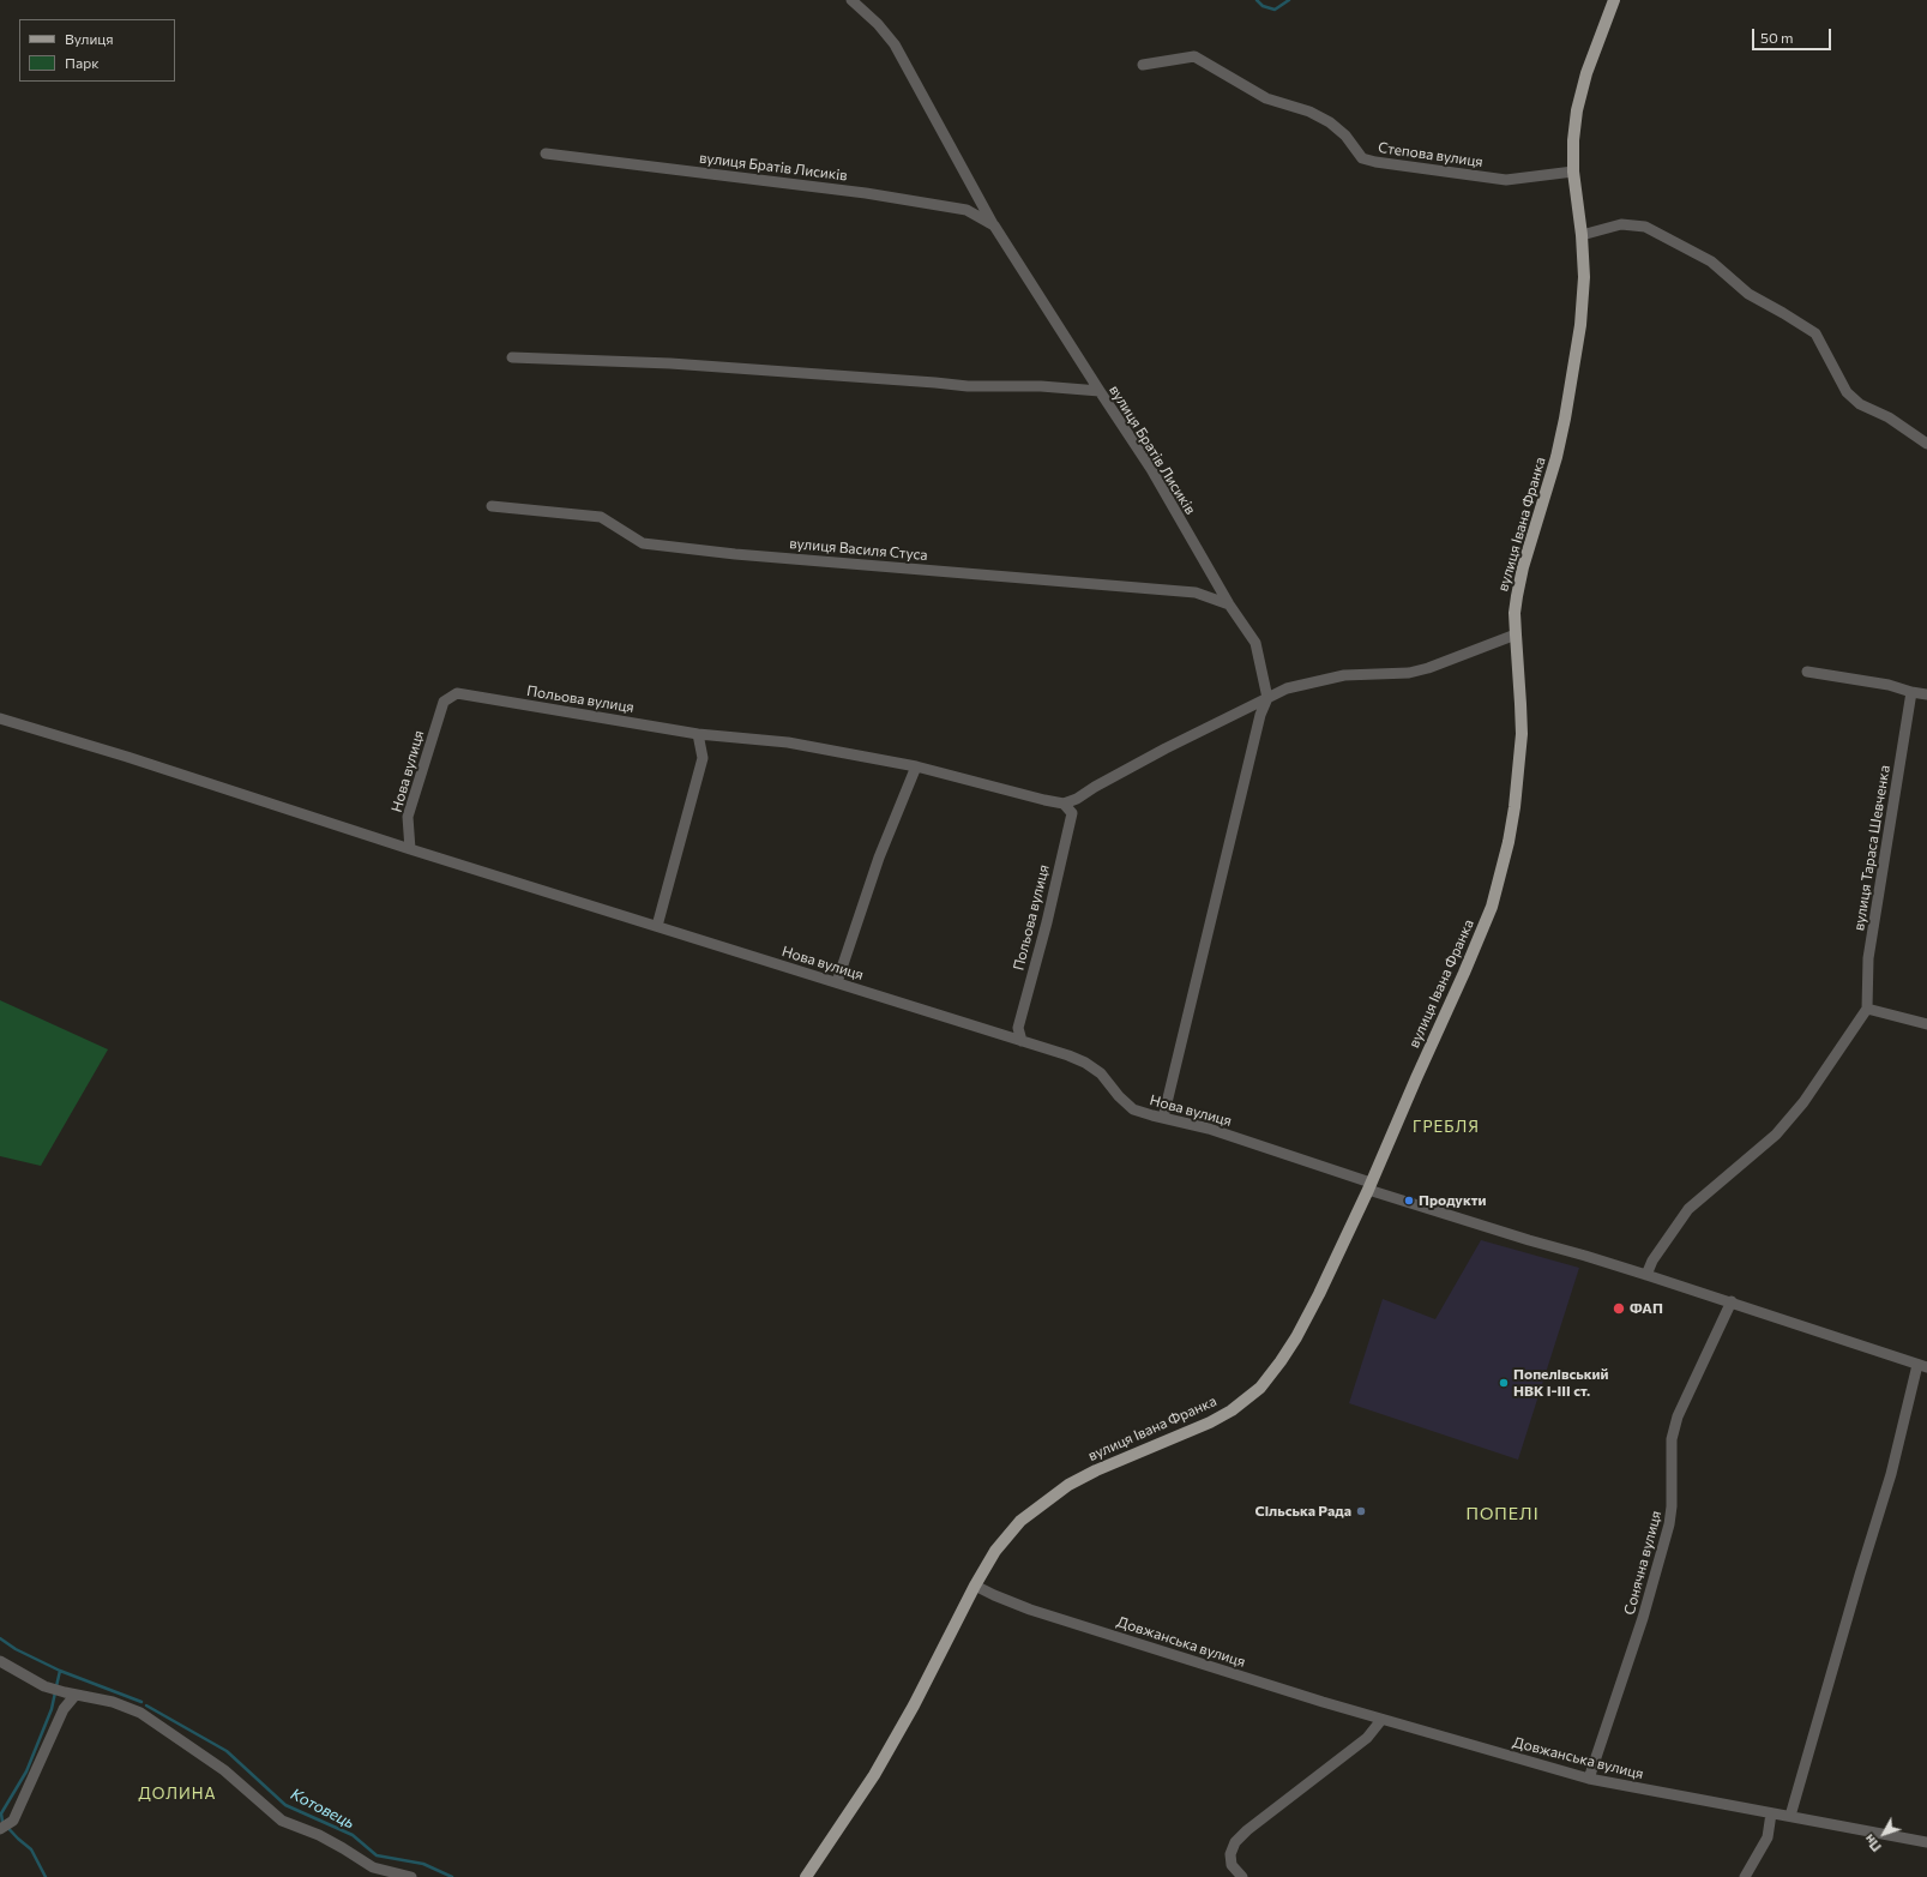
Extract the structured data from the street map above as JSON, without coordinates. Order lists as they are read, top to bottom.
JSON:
{
  "streets": {
    "main road": ["вулиця Івана Франка"],
    "street": [
      "Степова вулиця",
      "вулиця Братів Лисиків",
      "вулиця Василя Стуса",
      "Польова вулиця",
      "Нова вулиця",
      "вулиця Тараса Шевченка",
      "Сонячна вулиця",
      "Довжанська вулиця"
    ]
  },
  "crossings": [
    ["Степова вулиця", "вулиця Івана Франка"],
    ["вулиця Братів Лисиків", "вулиця Василя Стуса"],
    ["вулиця Івана Франка", "Нова вулиця"],
    ["вулиця Івана Франка", "Довжанська вулиця"],
    ["Польова вулиця", "Нова вулиця"],
    ["Сонячна вулиця", "Довжанська вулиця"]
  ],
  "districts": ["ГРЕБЛЯ", "ПОПЕЛІ", "ДОЛИНА"],
  "water": ["Котовець"],
  "places": [
    "Продукти",
    "ФАП",
    "Попелівський НВК І-ІІІ ст.",
    "Сільська Рада"
  ],
  "legend": ["Вулиця", "Парк"],
  "scale_bar": "50 m",
  "north": "bottom left"
}
